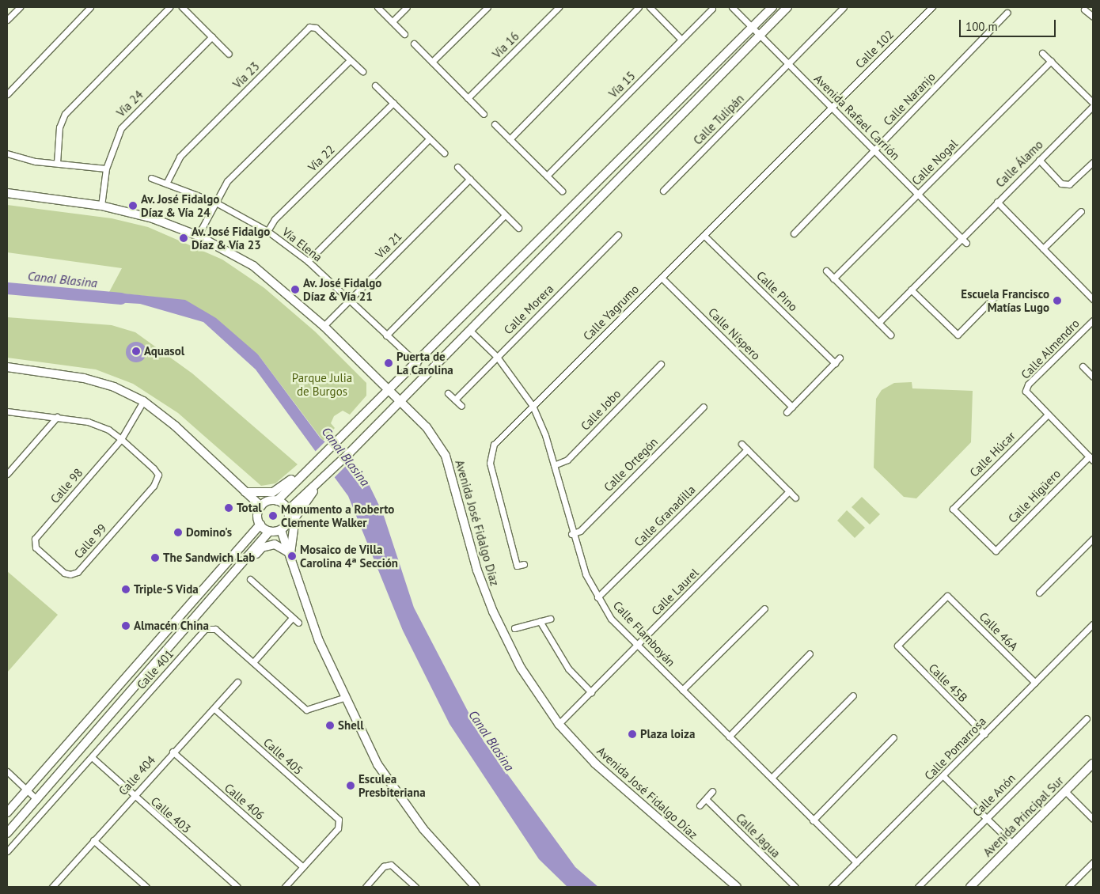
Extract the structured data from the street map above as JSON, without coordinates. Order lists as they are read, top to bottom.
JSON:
{
  "streets": {
    "main road": ["Avenida José Fidalgo Díaz", "Avenida Principal Sur"],
    "street": [
      "Vía 16",
      "Calle 102",
      "Vía 23",
      "Vía 15",
      "Calle Naranjo",
      "Vía 24",
      "Avenida Rafael Carrión",
      "Calle Tulipán",
      "Vía 22",
      "Calle Nogal",
      "Calle Álamo",
      "Vía Elena",
      "Vía 21",
      "Calle Pino",
      "Calle Morera",
      "Calle Yagrumo",
      "Calle Níspero",
      "Calle Almendro",
      "Calle Jobo",
      "Calle Húcar",
      "Calle Ortegón",
      "Calle 98",
      "Calle Higüero",
      "Calle Granadilla",
      "Calle 99",
      "Calle Laurel",
      "Calle 46A",
      "Calle Flamboyán",
      "Calle 401",
      "Calle 45B",
      "Calle Pomarrosa",
      "Calle 405",
      "Calle 404",
      "Calle Anón",
      "Calle 406",
      "Calle 403",
      "Calle Jagua"
    ]
  },
  "crossings": [
    ["Calle 102", "Avenida Rafael Carrión"],
    ["Calle 102", "Calle Yagrumo"],
    ["Vía 23", "Vía Elena"],
    ["Calle Naranjo", "Avenida Rafael Carrión"],
    ["Vía 24", "Avenida José Fidalgo Díaz"],
    ["Avenida Rafael Carrión", "Calle Tulipán"],
    ["Avenida Rafael Carrión", "Calle Nogal"],
    ["Avenida Rafael Carrión", "Calle Álamo"],
    ["Avenida Rafael Carrión", "Calle Yagrumo"],
    ["Vía 22", "Vía Elena"],
    ["Vía Elena", "Vía 21"],
    ["Vía 21", "Avenida José Fidalgo Díaz"],
    ["Calle Pino", "Calle Yagrumo"],
    ["Calle Morera", "Calle Flamboyán"],
    ["Calle Yagrumo", "Calle Níspero"],
    ["Calle Yagrumo", "Calle Flamboyán"],
    ["Calle Almendro", "Calle Húcar"],
    ["Calle Almendro", "Calle Higüero"],
    ["Calle Jobo", "Calle Flamboyán"],
    ["Calle Húcar", "Calle Higüero"],
    ["Calle Ortegón", "Calle Flamboyán"],
    ["Calle 98", "Calle 99"],
    ["Calle Granadilla", "Calle Flamboyán"],
    ["Avenida José Fidalgo Díaz", "Calle Laurel"],
    ["Calle Laurel", "Calle Flamboyán"],
    ["Calle 46A", "Calle 45B"],
    ["Calle 46A", "Calle Pomarrosa"],
    ["Calle Flamboyán", "Calle Pomarrosa"],
    ["Calle 401", "Calle 403"],
    ["Calle 45B", "Calle Pomarrosa"],
    ["Calle 405", "Calle 404"],
    ["Calle 405", "Calle 406"],
    ["Calle 404", "Calle 406"],
    ["Calle 404", "Calle 403"]
  ],
  "water": ["Canal Blasina"],
  "parks": ["Parque Julia de Burgos"],
  "places": [
    "Av. José Fidalgo Díaz & Vía 24",
    "Av. José Fidalgo Díaz & Vía 23",
    "Av. José Fidalgo Díaz & Vía 21",
    "Escuela Francisco Matías Lugo",
    "Aquasol",
    "Puerta de La Carolina",
    "Total",
    "Monumento a Roberto Clemente Walker",
    "Domino's",
    "Mosaico de Villa Carolina 4ª Sección",
    "The Sandwich Lab",
    "Triple-S Vida",
    "Almacén China",
    "Shell",
    "Plaza loiza",
    "Esculea Presbiteriana"
  ],
  "scale_bar": "100 m"
}
